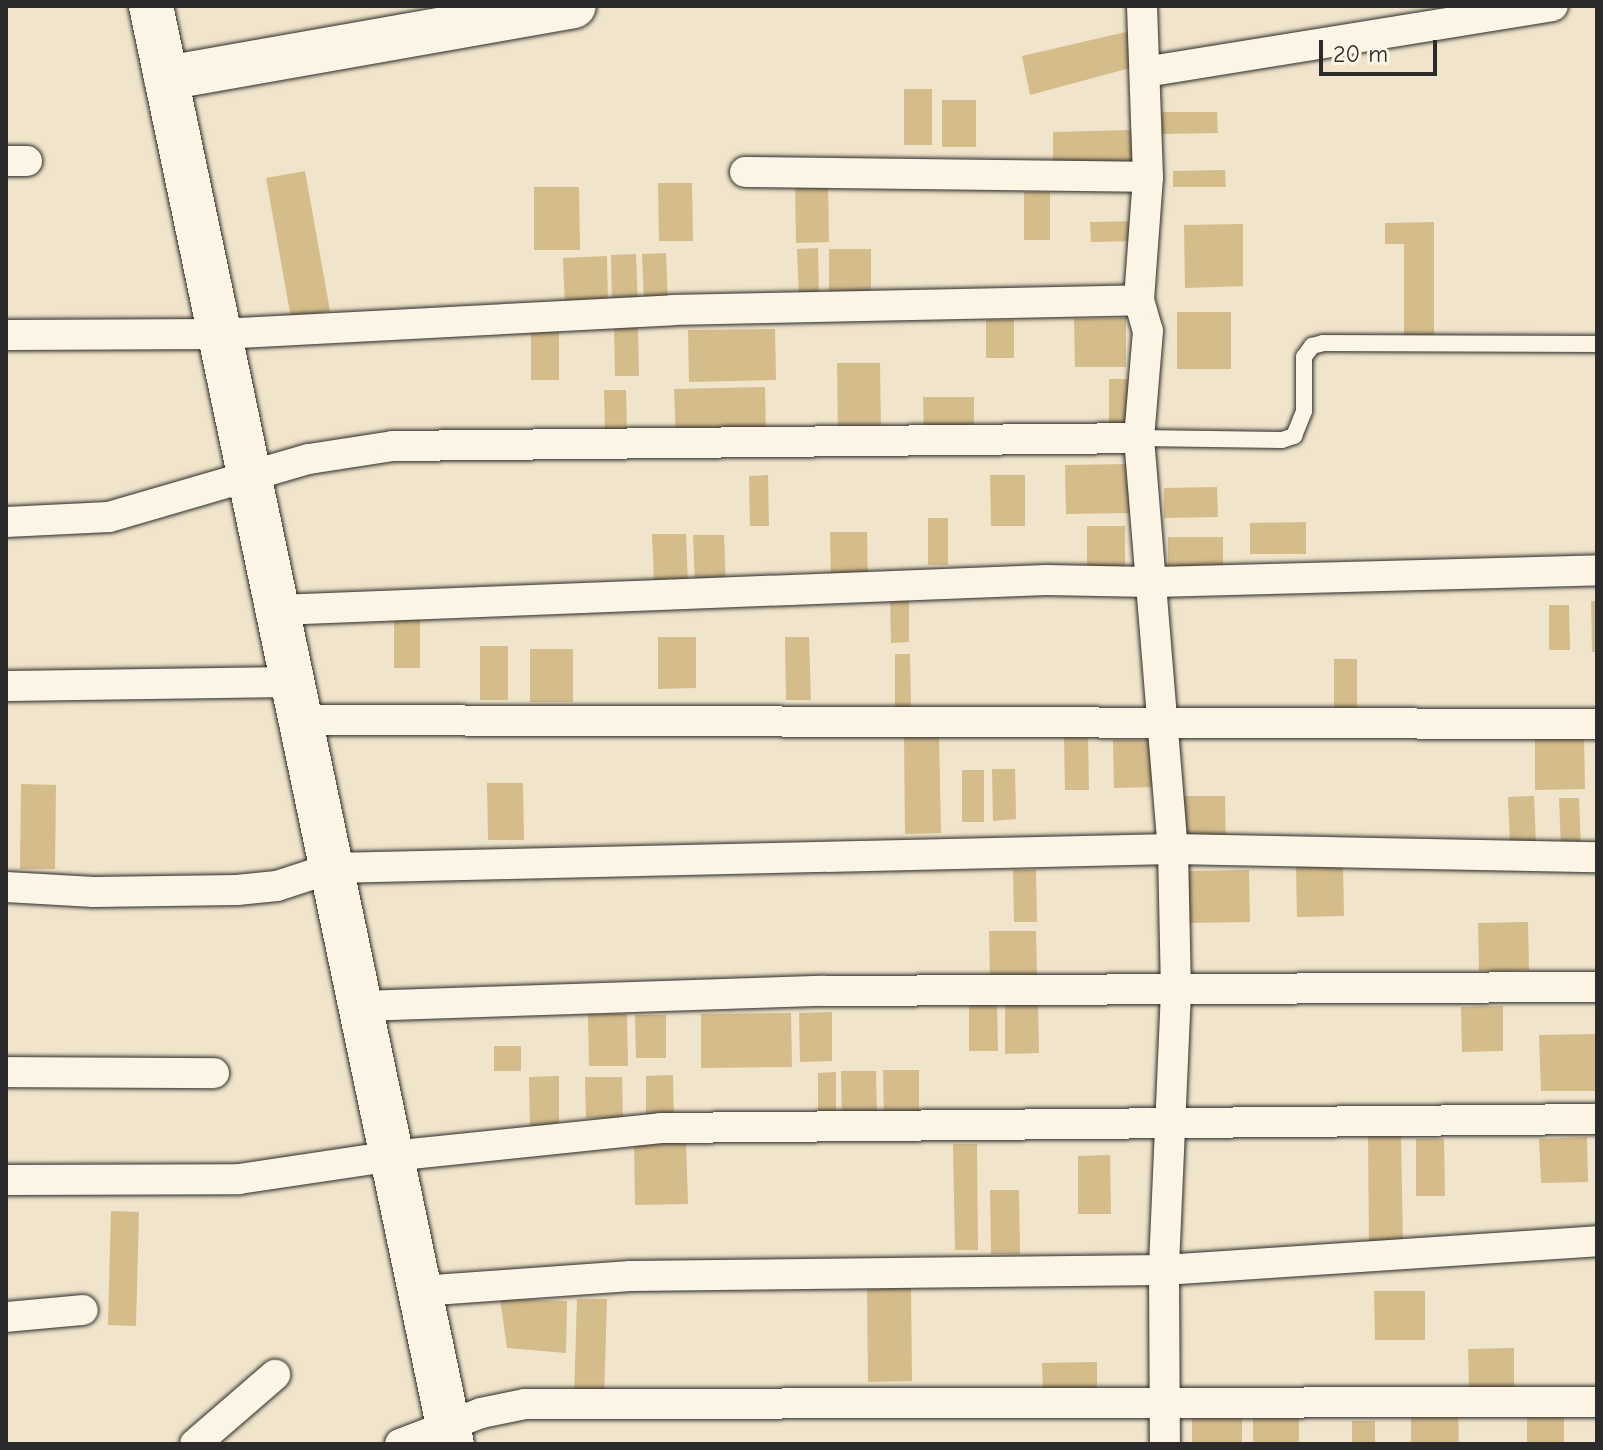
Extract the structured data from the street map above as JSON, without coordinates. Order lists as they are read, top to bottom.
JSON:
{
  "scale_bar": "20 m"
}
